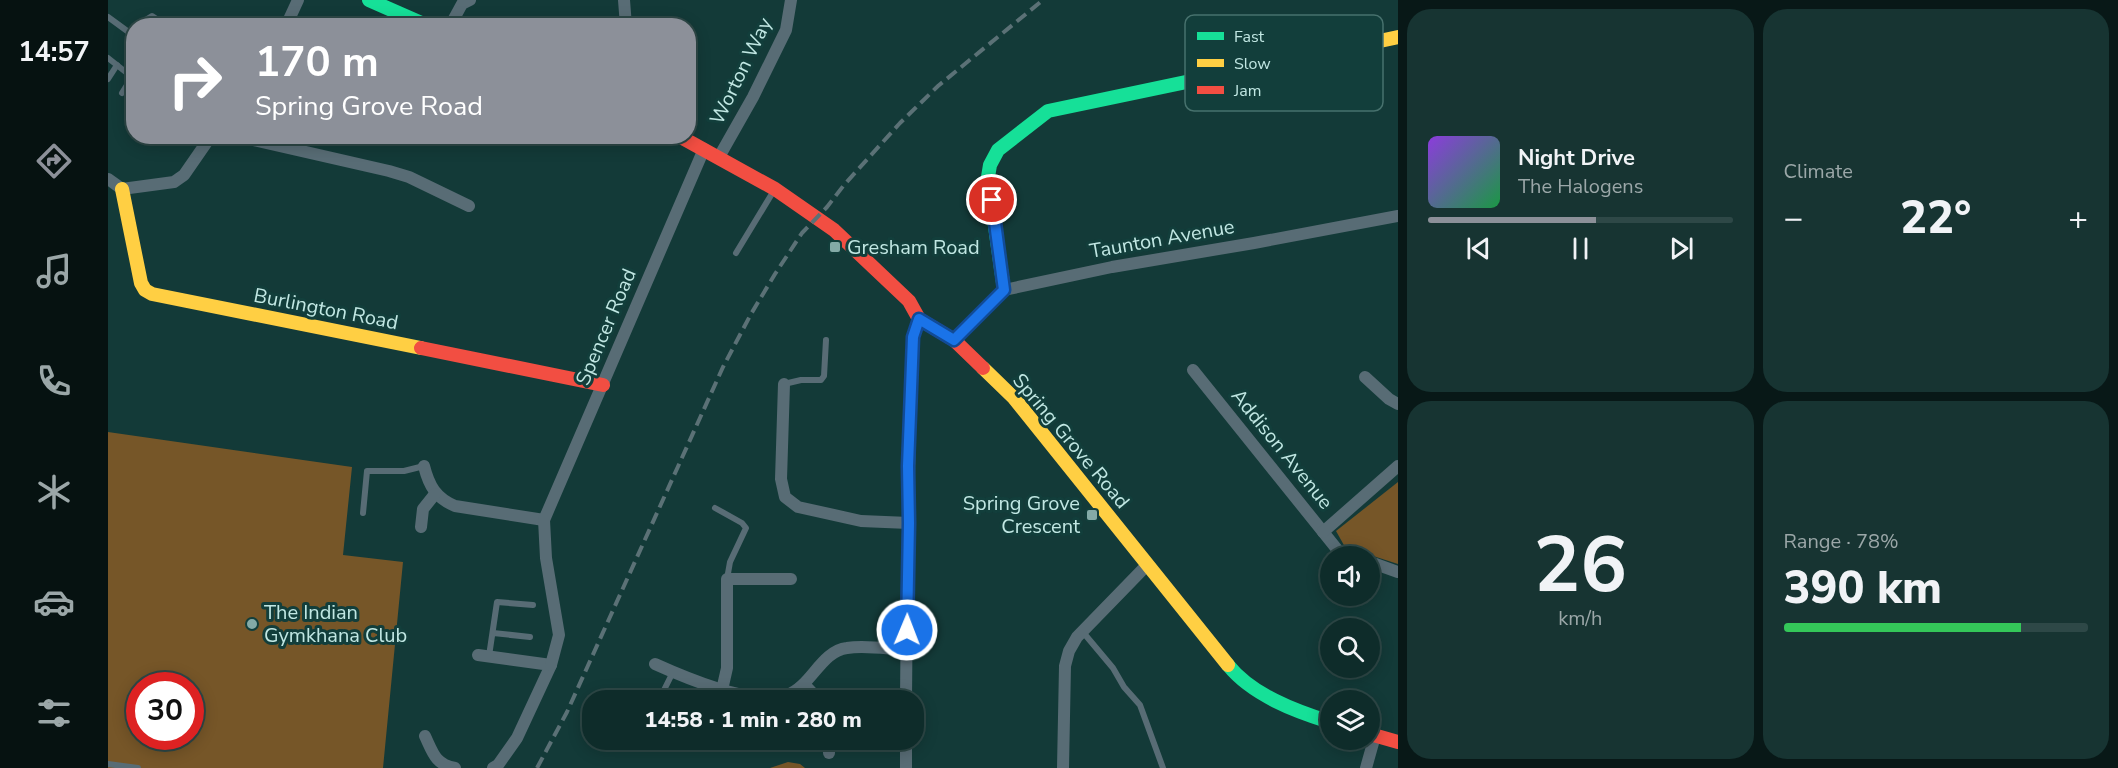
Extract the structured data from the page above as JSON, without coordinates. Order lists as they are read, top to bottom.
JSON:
{
  "streets": {
    "street": [
      "Worton Way",
      "Taunton Avenue",
      "Burlington Road",
      "Spencer Road",
      "Spring Grove Road",
      "Addison Avenue"
    ]
  },
  "crossings": [
    ["Worton Way", "Spring Grove Road"],
    ["Burlington Road", "Spencer Road"],
    ["Spencer Road", "Spring Grove Road"]
  ],
  "places": {
    "transit": ["Gresham Road", "Spring Grove Crescent"],
    "other": ["The Indian Gymkhana Club"]
  },
  "legend": ["Fast", "Slow", "Jam"],
  "page": {
    "tabs": "14:57",
    "tile": [
      "Climate",
      ["26", "km/h"],
      ["Range · 78%", "390 km"]
    ],
    "turn": ["170 m", "Spring Grove Road"],
    "song": ["Night Drive", "The Halogens"],
    "heat": ["−", "22°", "+"],
    "limit": "30",
    "trip": "14:58 · 1 min · 280 m"
  }
}
